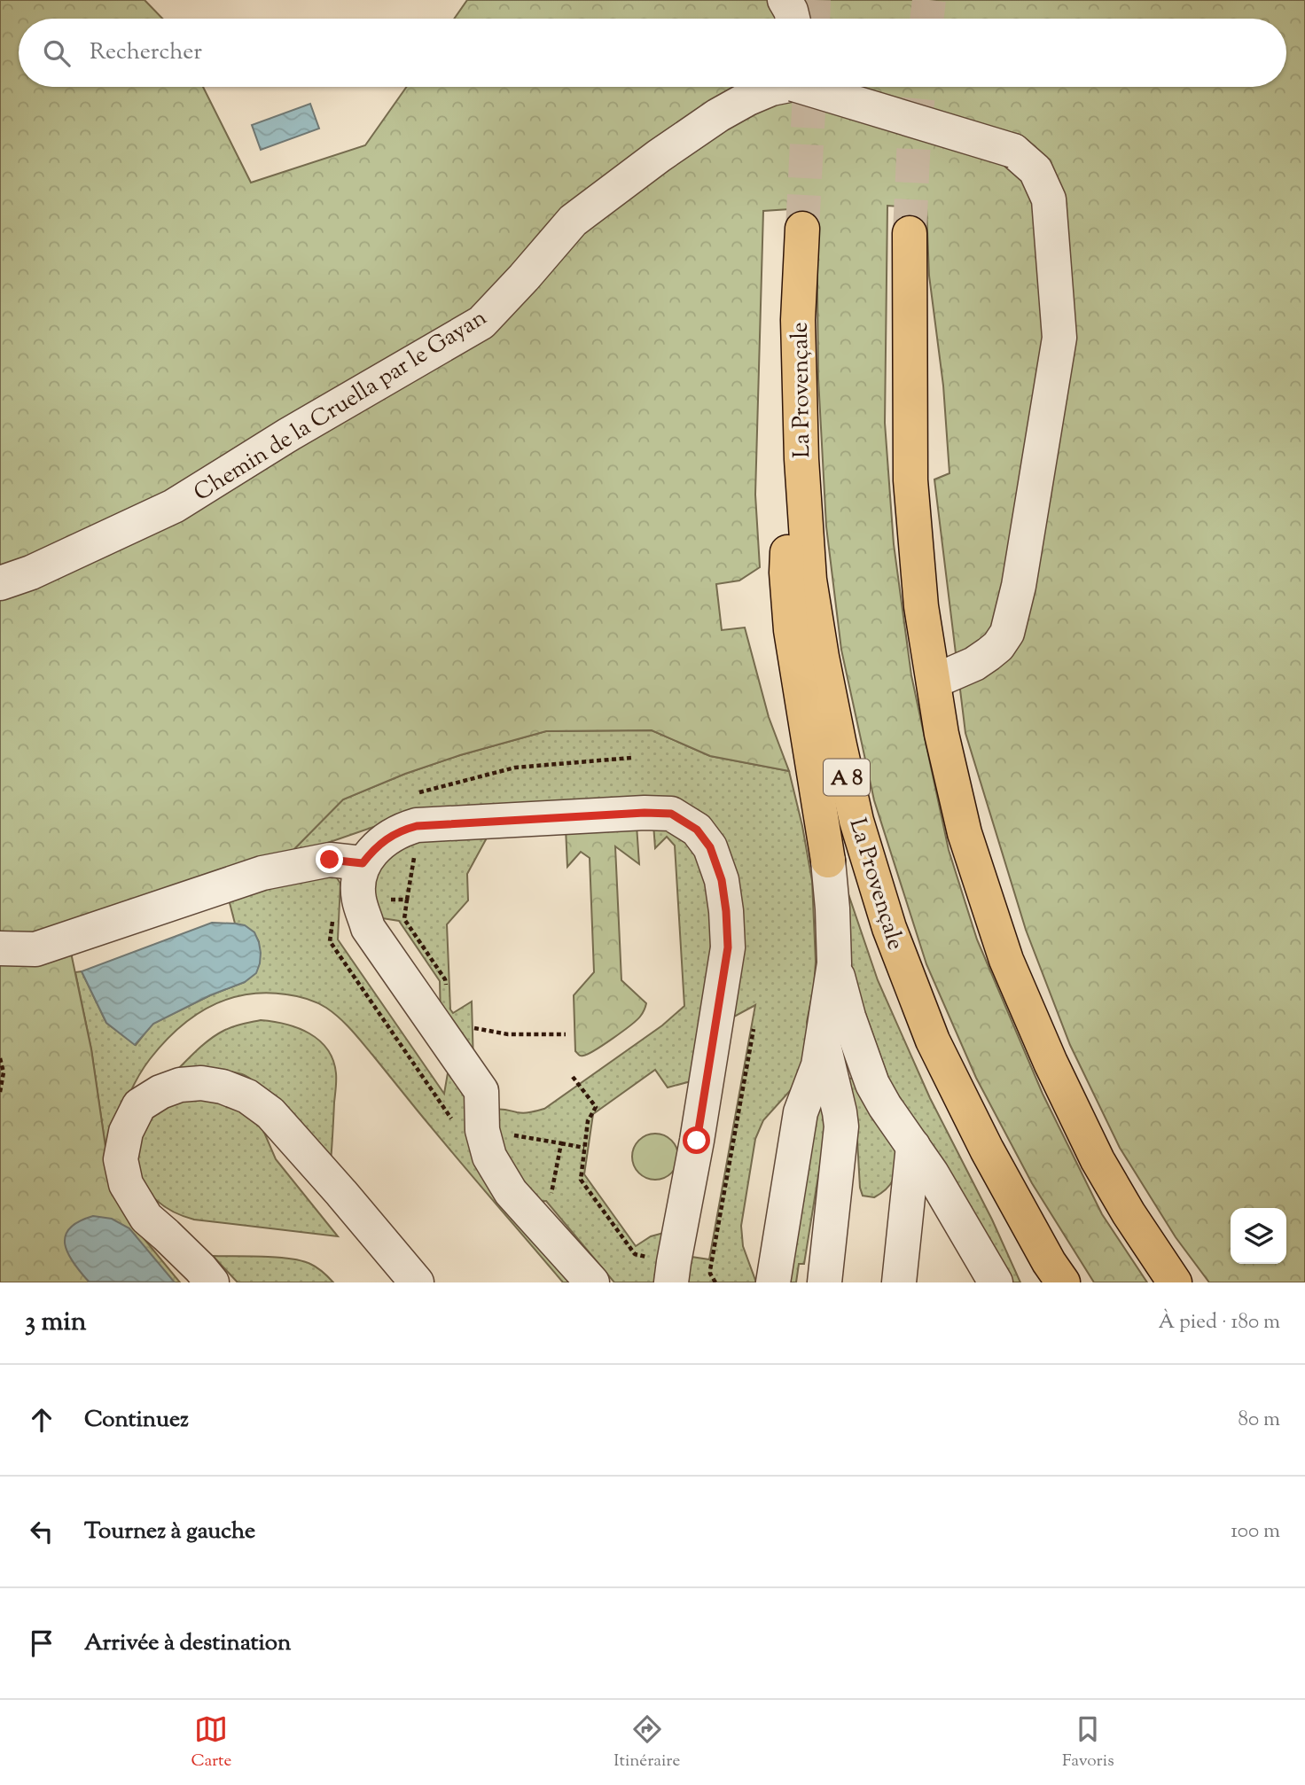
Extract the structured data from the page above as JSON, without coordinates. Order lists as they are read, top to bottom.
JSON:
{
  "streets": {
    "highway": ["La Provençale", "A 8"],
    "street": ["Chemin de la Cruella par le Gayan"]
  },
  "page": {
    "search": "Rechercher",
    "heading": ["3 min", "À pied · 180 m"],
    "list": [
      ["Continuez", "80 m"],
      ["Tournez à gauche", "100 m"],
      "Arrivée à destination"
    ],
    "nav": ["Carte", "Itinéraire", "Favoris"]
  }
}
